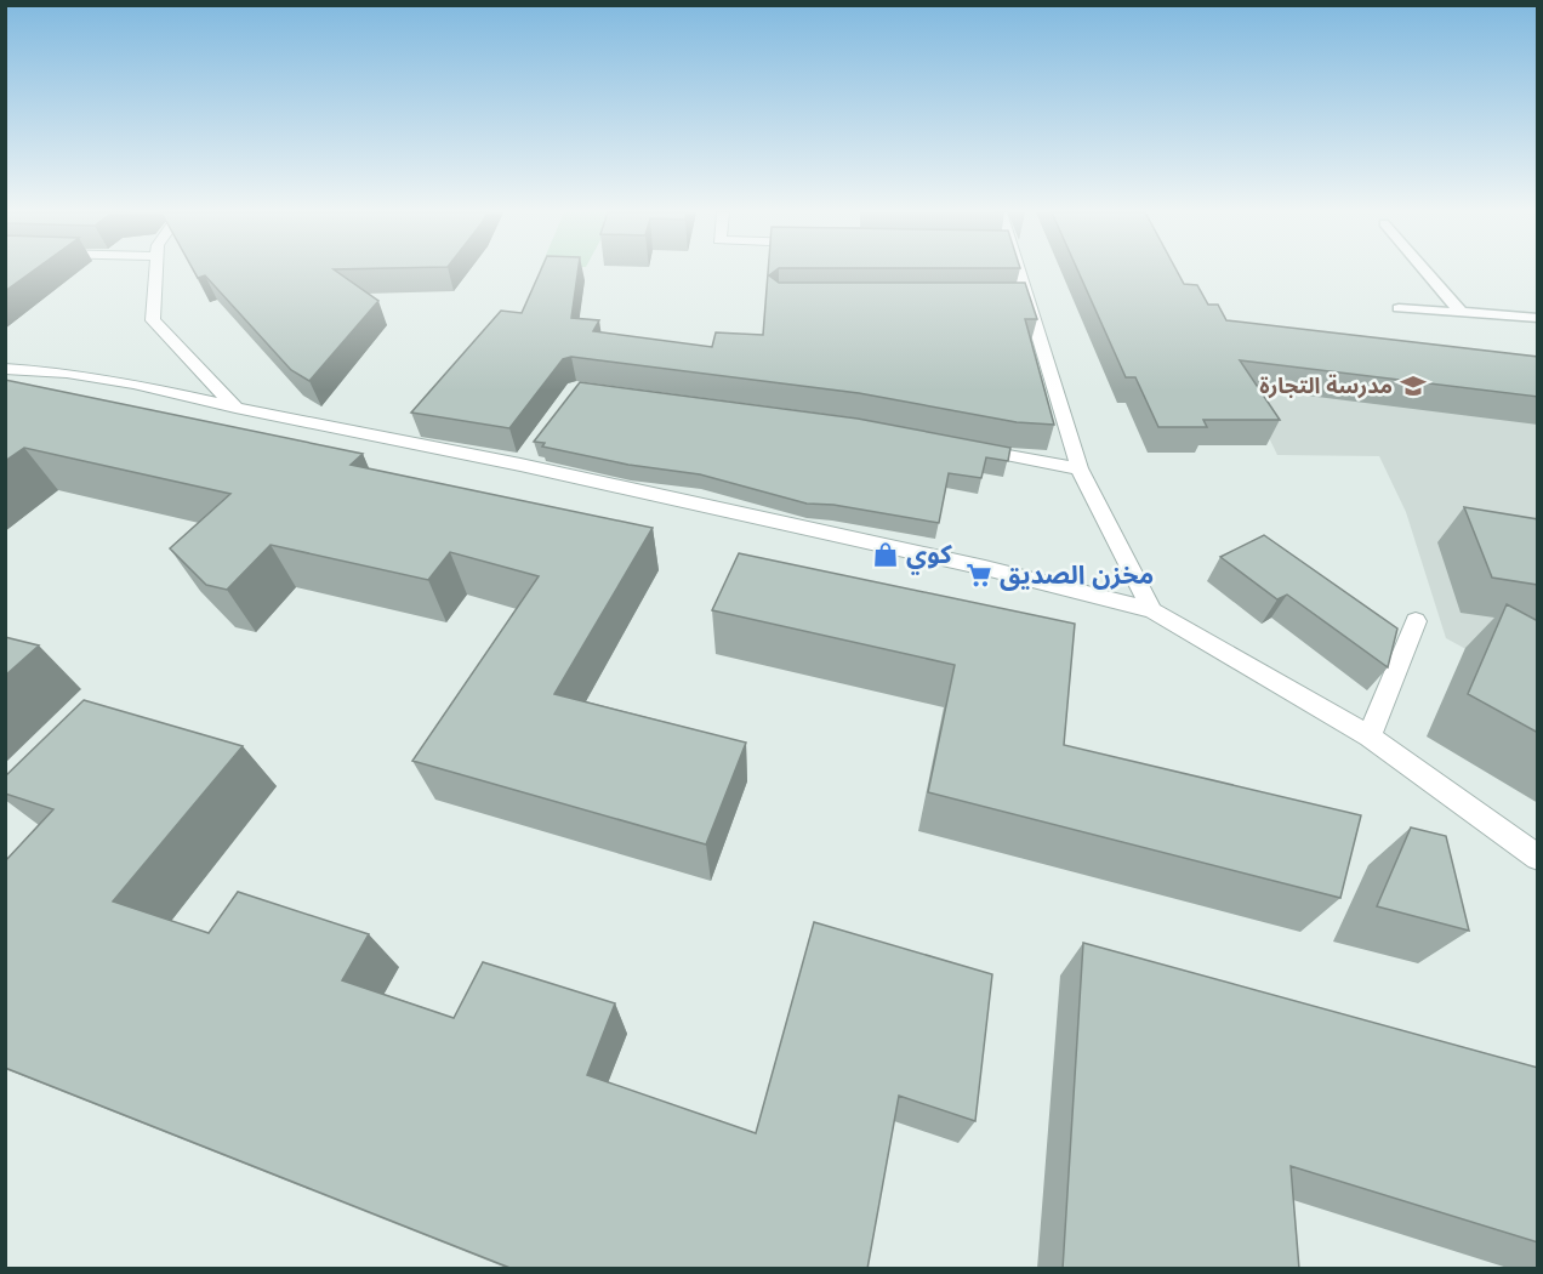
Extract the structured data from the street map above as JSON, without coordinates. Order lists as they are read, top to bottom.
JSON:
{
  "places": {
    "school or university": ["مدرسة التجارة"],
    "shop": ["كوي"],
    "supermarket": ["مخزن الصديق"]
  }
}
